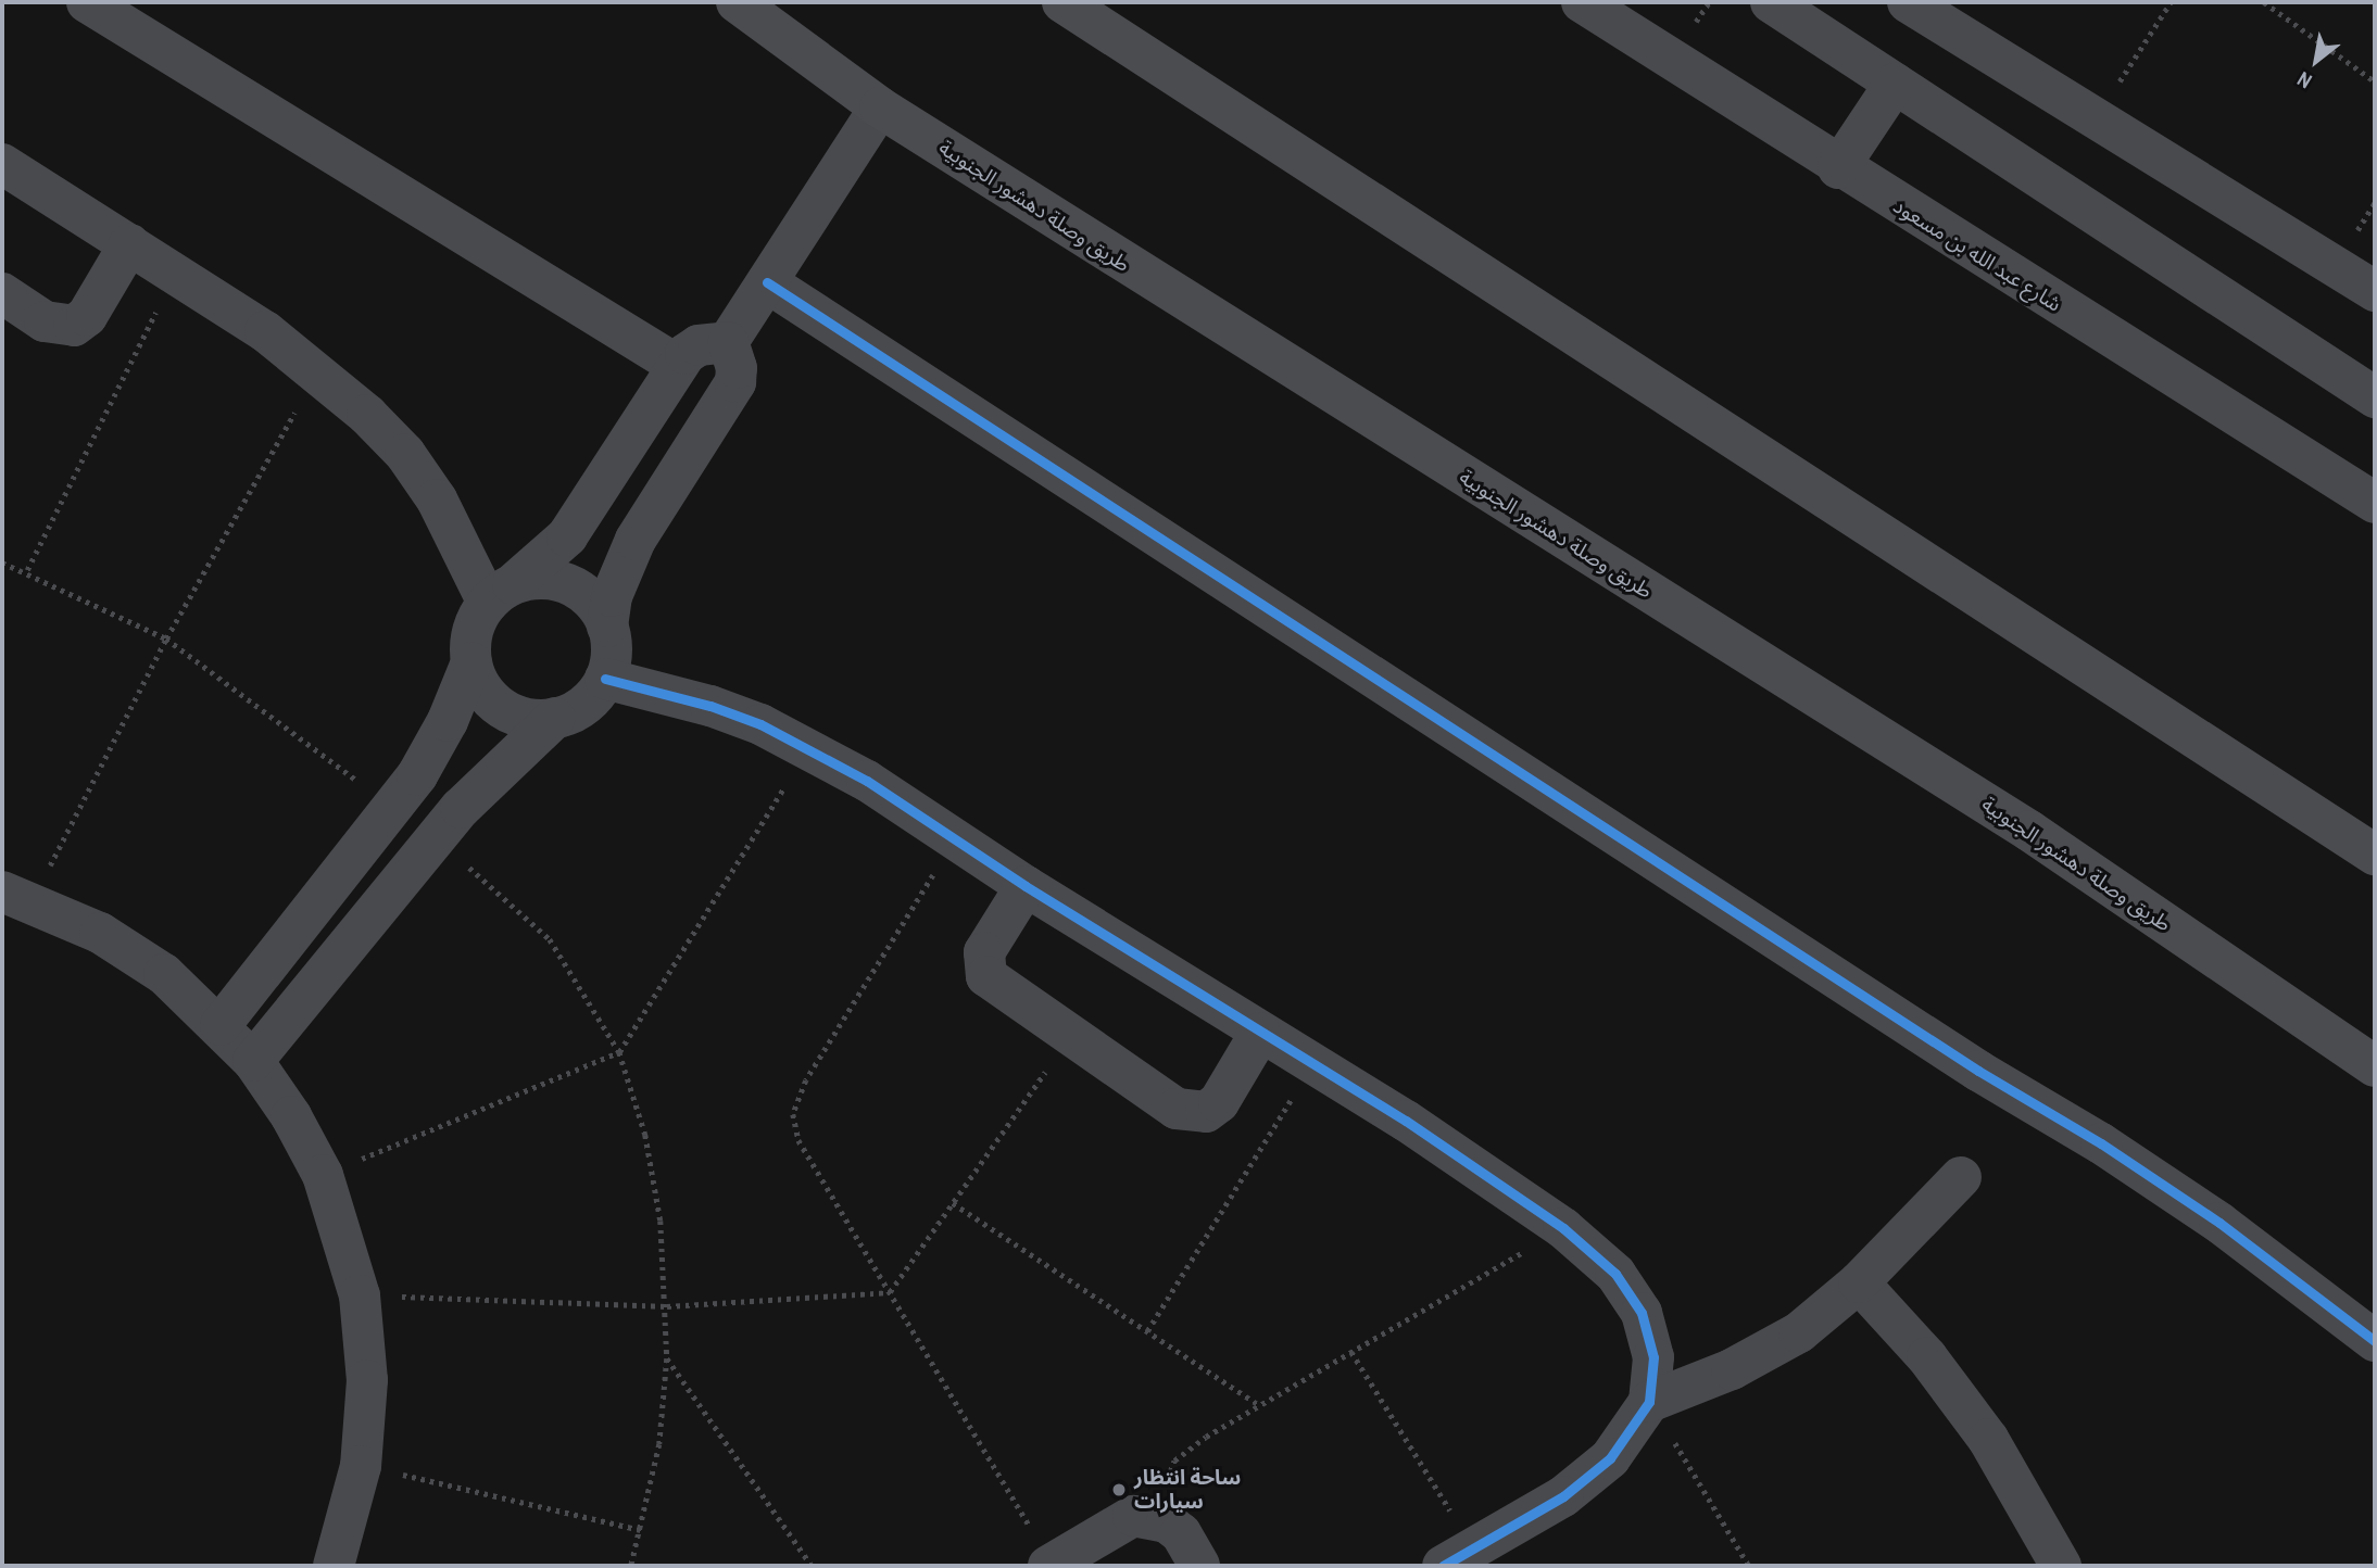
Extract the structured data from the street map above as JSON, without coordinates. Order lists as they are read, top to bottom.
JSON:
{
  "streets": {
    "highway": ["طريق وصلة دهشور الجنوبية"],
    "street": ["شارع عبد الله بن مسعود"]
  },
  "places": ["ساحة انتظار سيارات"],
  "north": "bottom left"
}
